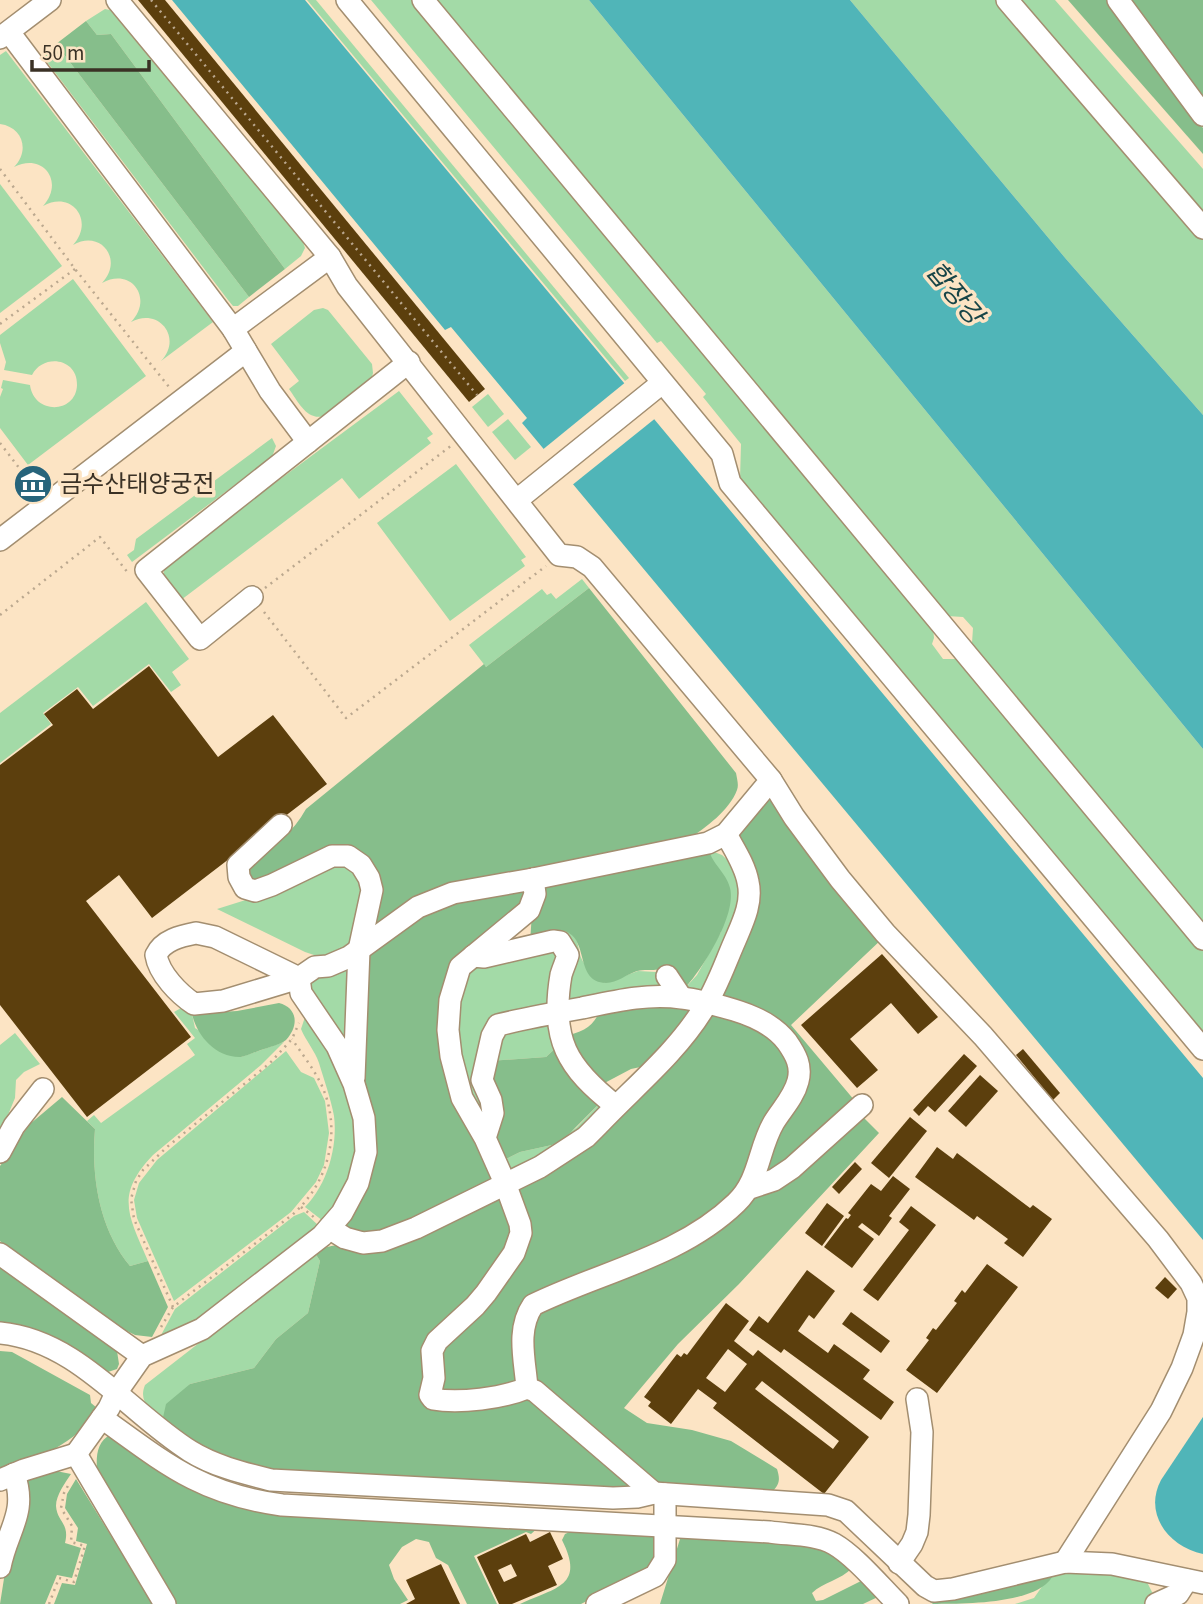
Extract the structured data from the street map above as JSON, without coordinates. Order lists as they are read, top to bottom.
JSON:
{
  "water": ["합장강"],
  "places": {
    "museum": ["금수산태양궁전"]
  },
  "scale_bar": "50 m"
}
